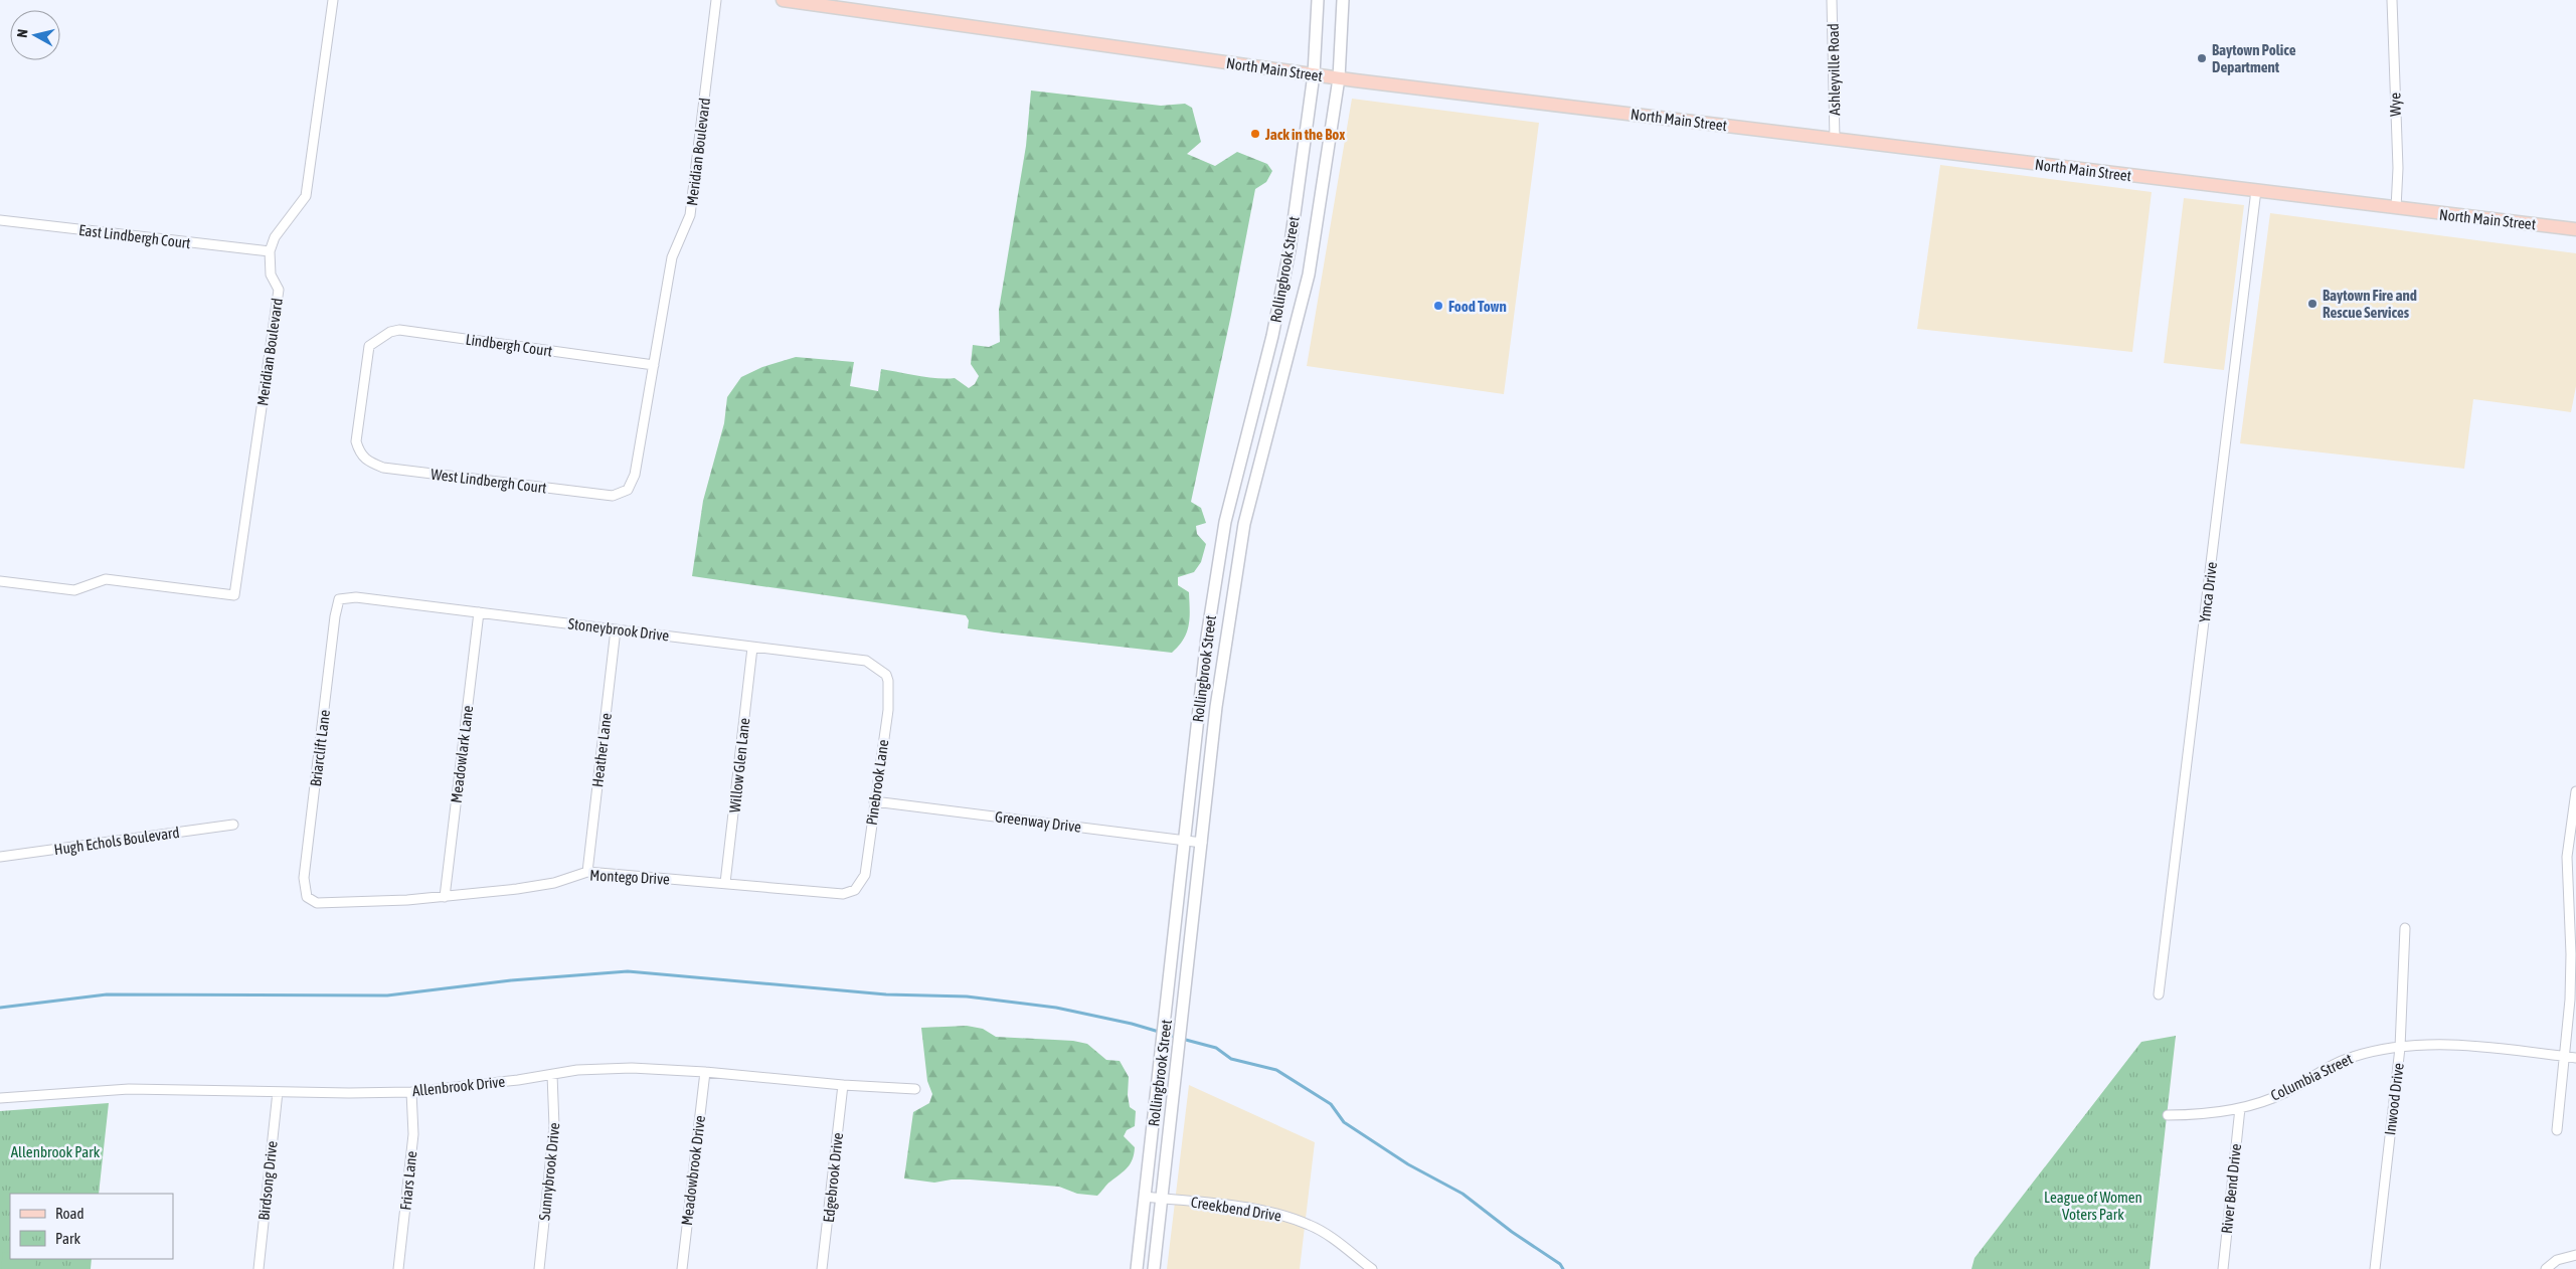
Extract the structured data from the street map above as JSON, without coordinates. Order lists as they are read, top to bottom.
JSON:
{
  "streets": {
    "main road": ["North Main Street", "Rollingbrook Street"],
    "street": [
      "Ashleyville Road",
      "Wye",
      "Meridian Boulevard",
      "East Lindbergh Court",
      "Lindbergh Court",
      "West Lindbergh Court",
      "Ymca Drive",
      "Stoneybrook Drive",
      "Briarclift Lane",
      "Heather Lane",
      "Meadowlark Lane",
      "Willow Glen Lane",
      "Pinebrook Lane",
      "Greenway Drive",
      "Hugh Echols Boulevard",
      "Montego Drive",
      "Columbia Street",
      "Allenbrook Drive",
      "Inwood Drive",
      "Meadowbrook Drive",
      "Sunnybrook Drive",
      "Edgebrook Drive",
      "Birdsong Drive",
      "Friars Lane",
      "River Bend Drive",
      "Creekbend Drive"
    ]
  },
  "crossings": [
    ["North Main Street", "Ashleyville Road"],
    ["North Main Street", "Wye"],
    ["North Main Street", "Rollingbrook Street"],
    ["North Main Street", "Ymca Drive"],
    ["Meridian Boulevard", "East Lindbergh Court"],
    ["Meridian Boulevard", "Lindbergh Court"],
    ["Meridian Boulevard", "West Lindbergh Court"],
    ["Rollingbrook Street", "Greenway Drive"],
    ["Rollingbrook Street", "Creekbend Drive"],
    ["Lindbergh Court", "West Lindbergh Court"],
    ["Stoneybrook Drive", "Briarclift Lane"],
    ["Stoneybrook Drive", "Heather Lane"],
    ["Stoneybrook Drive", "Meadowlark Lane"],
    ["Stoneybrook Drive", "Willow Glen Lane"],
    ["Stoneybrook Drive", "Pinebrook Lane"],
    ["Briarclift Lane", "Montego Drive"],
    ["Heather Lane", "Montego Drive"],
    ["Meadowlark Lane", "Montego Drive"],
    ["Willow Glen Lane", "Montego Drive"],
    ["Pinebrook Lane", "Greenway Drive"],
    ["Pinebrook Lane", "Montego Drive"],
    ["Columbia Street", "Inwood Drive"],
    ["Columbia Street", "River Bend Drive"],
    ["Allenbrook Drive", "Meadowbrook Drive"],
    ["Allenbrook Drive", "Sunnybrook Drive"],
    ["Allenbrook Drive", "Edgebrook Drive"],
    ["Allenbrook Drive", "Birdsong Drive"],
    ["Allenbrook Drive", "Friars Lane"]
  ],
  "parks": ["Allenbrook Park", "League of Women Voters Park"],
  "places": [
    "Baytown Police Department",
    "Jack in the Box",
    "Baytown Fire and Rescue Services",
    "Food Town"
  ],
  "legend": ["Road", "Park"],
  "north": "left"
}
